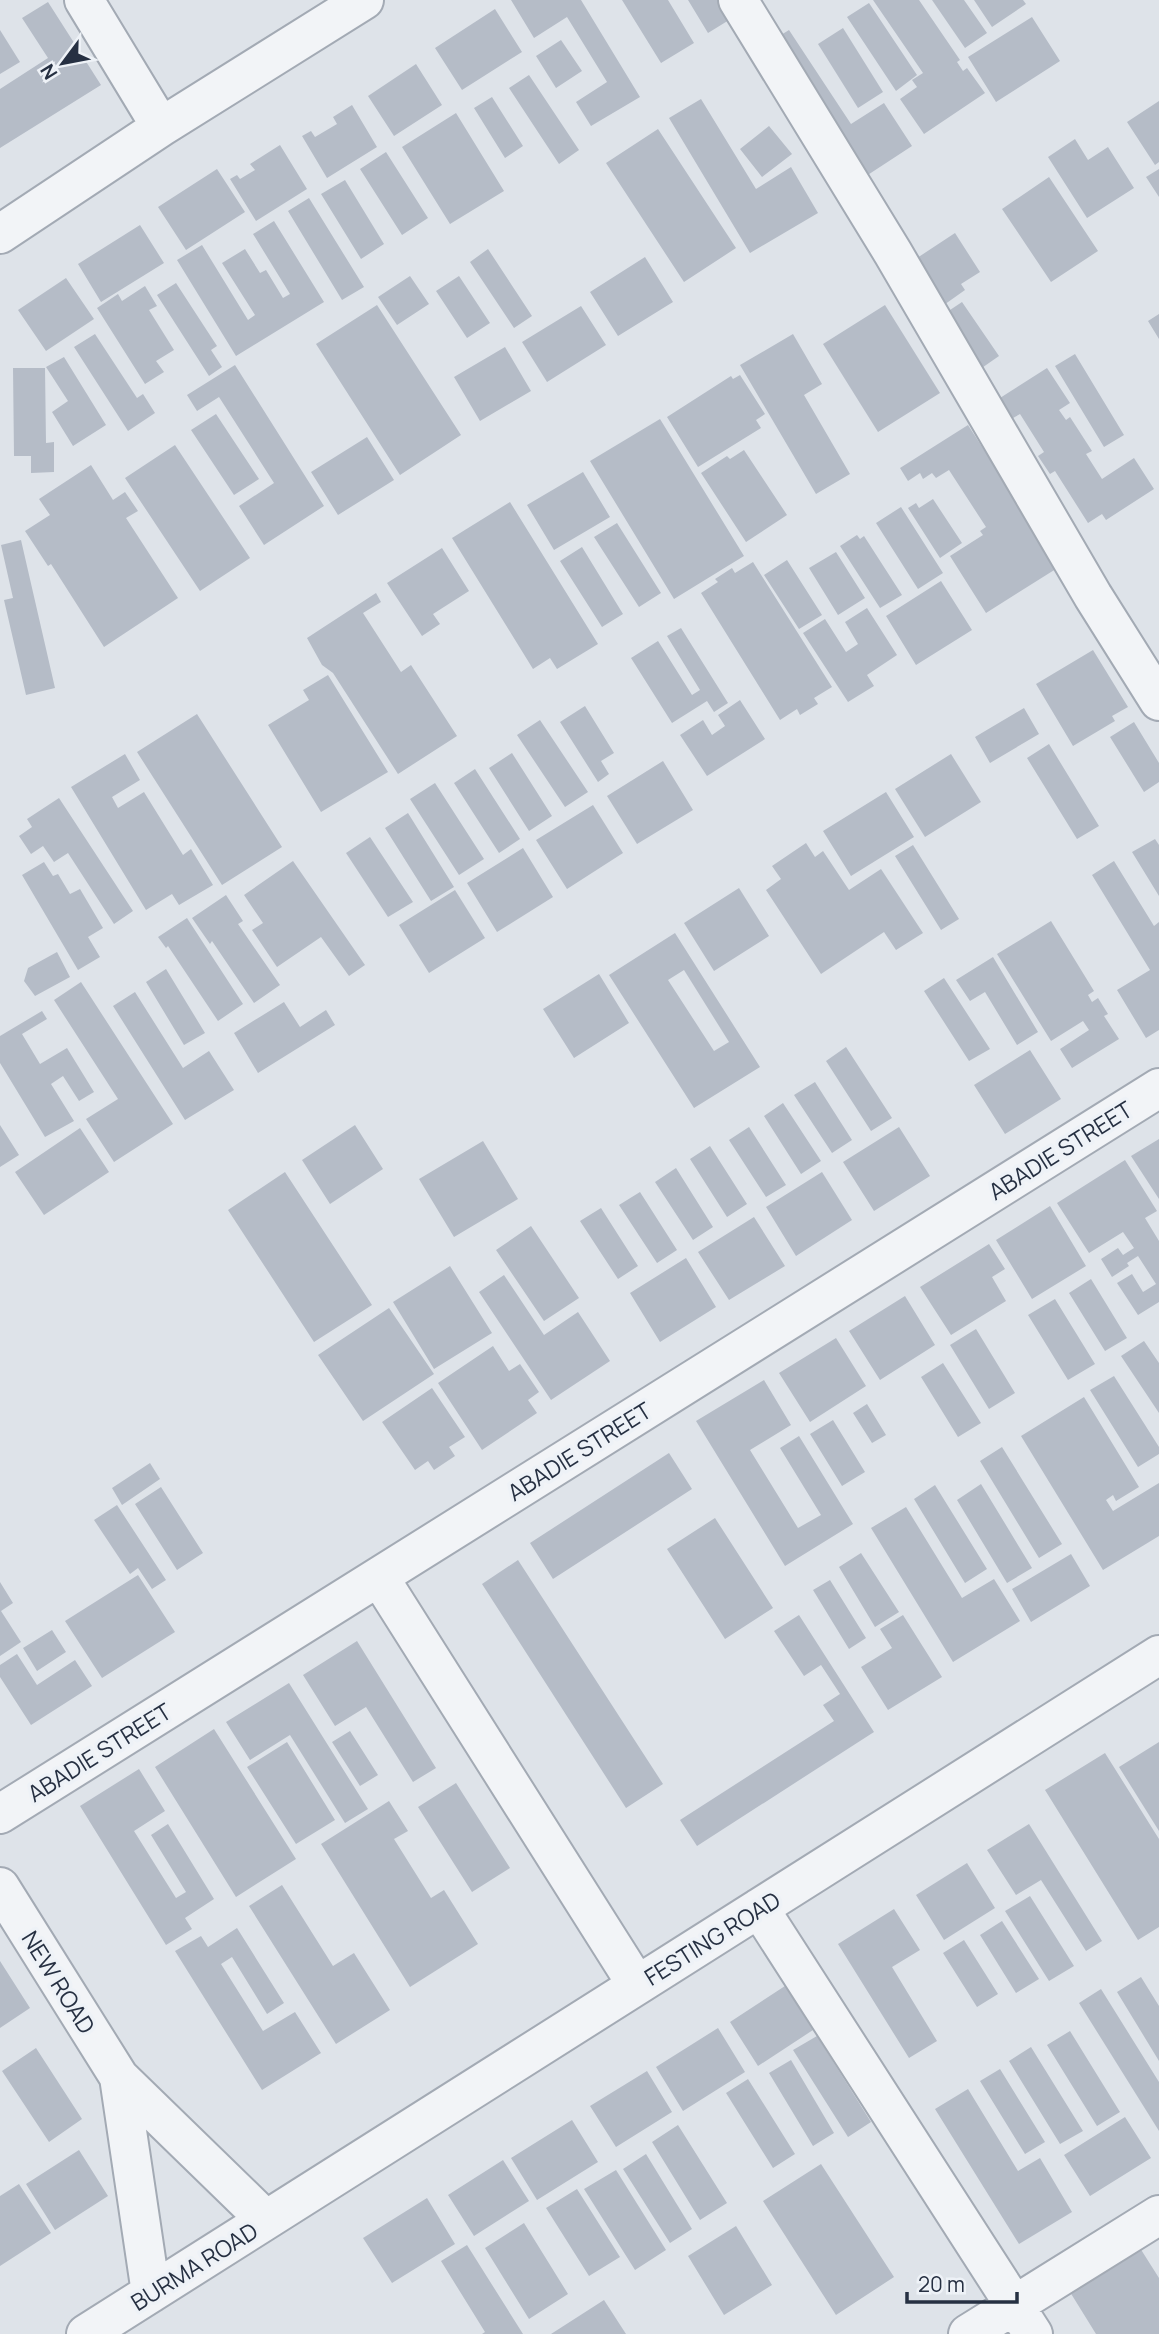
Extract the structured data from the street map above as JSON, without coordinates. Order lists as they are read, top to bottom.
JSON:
{
  "streets": {
    "street": [
      "ABADIE STREET",
      "FESTING ROAD",
      "NEW ROAD",
      "BURMA ROAD"
    ]
  },
  "crossings": [
    ["FESTING ROAD", "NEW ROAD"],
    ["FESTING ROAD", "BURMA ROAD"],
    ["NEW ROAD", "BURMA ROAD"]
  ],
  "scale_bar": "20 m",
  "north": "bottom left"
}
